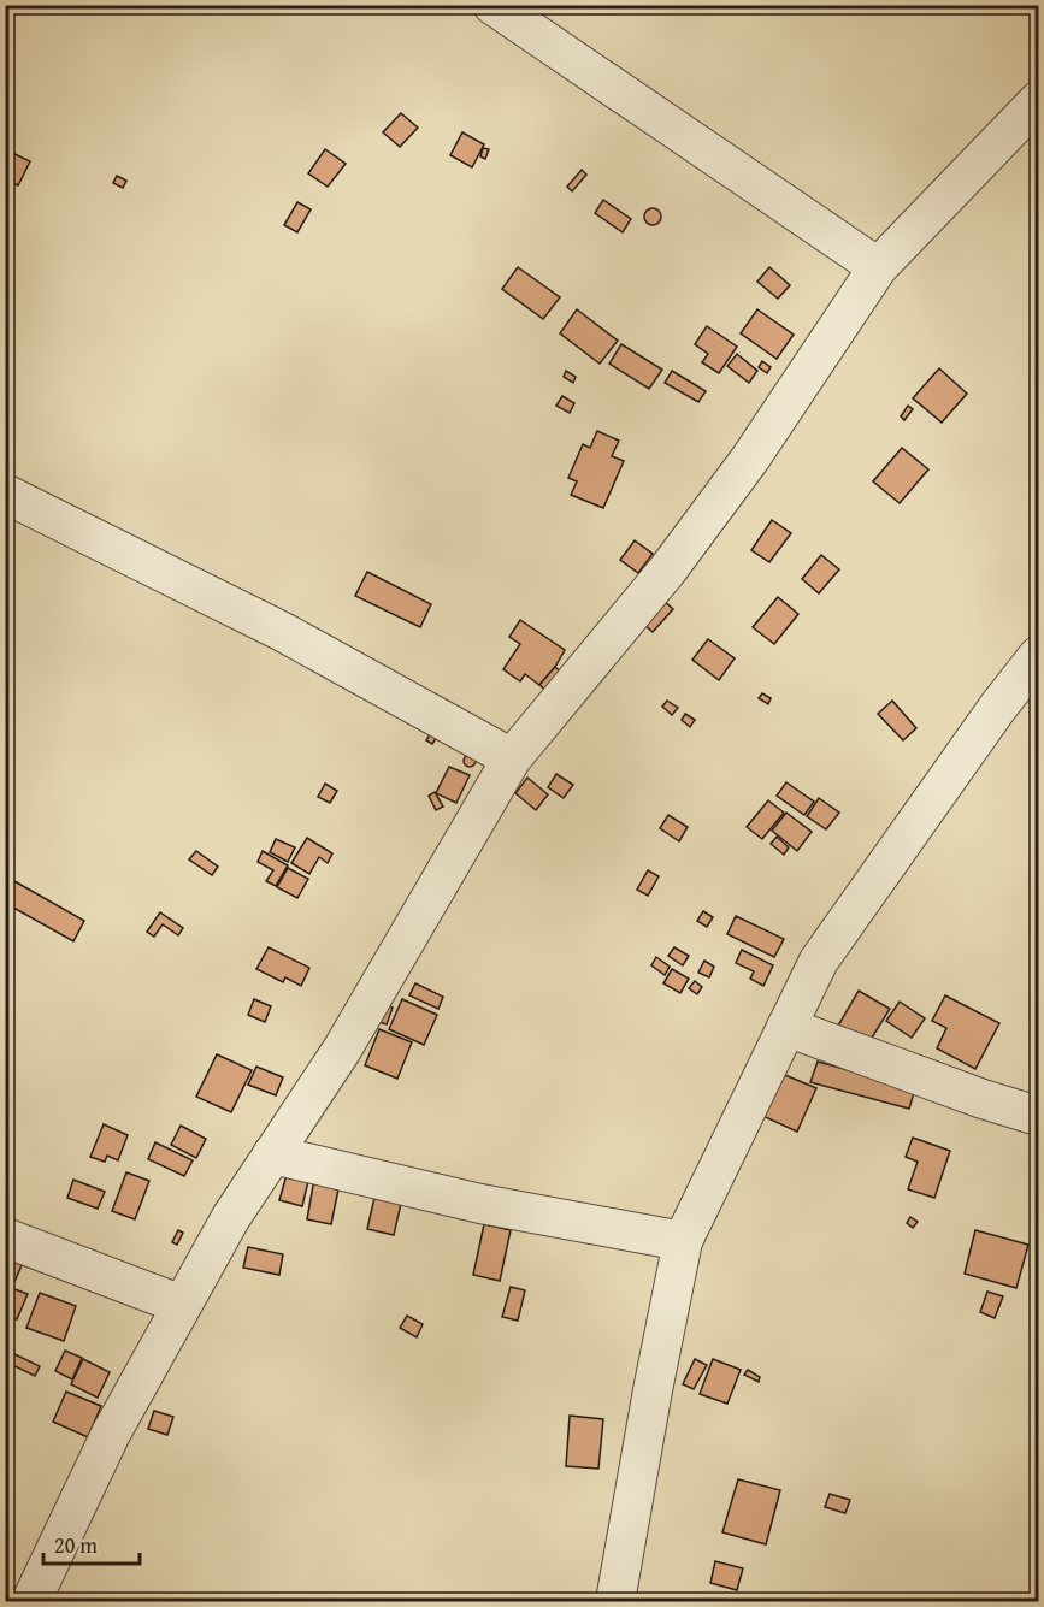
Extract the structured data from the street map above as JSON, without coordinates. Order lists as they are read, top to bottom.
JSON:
{
  "scale_bar": "20 m"
}
